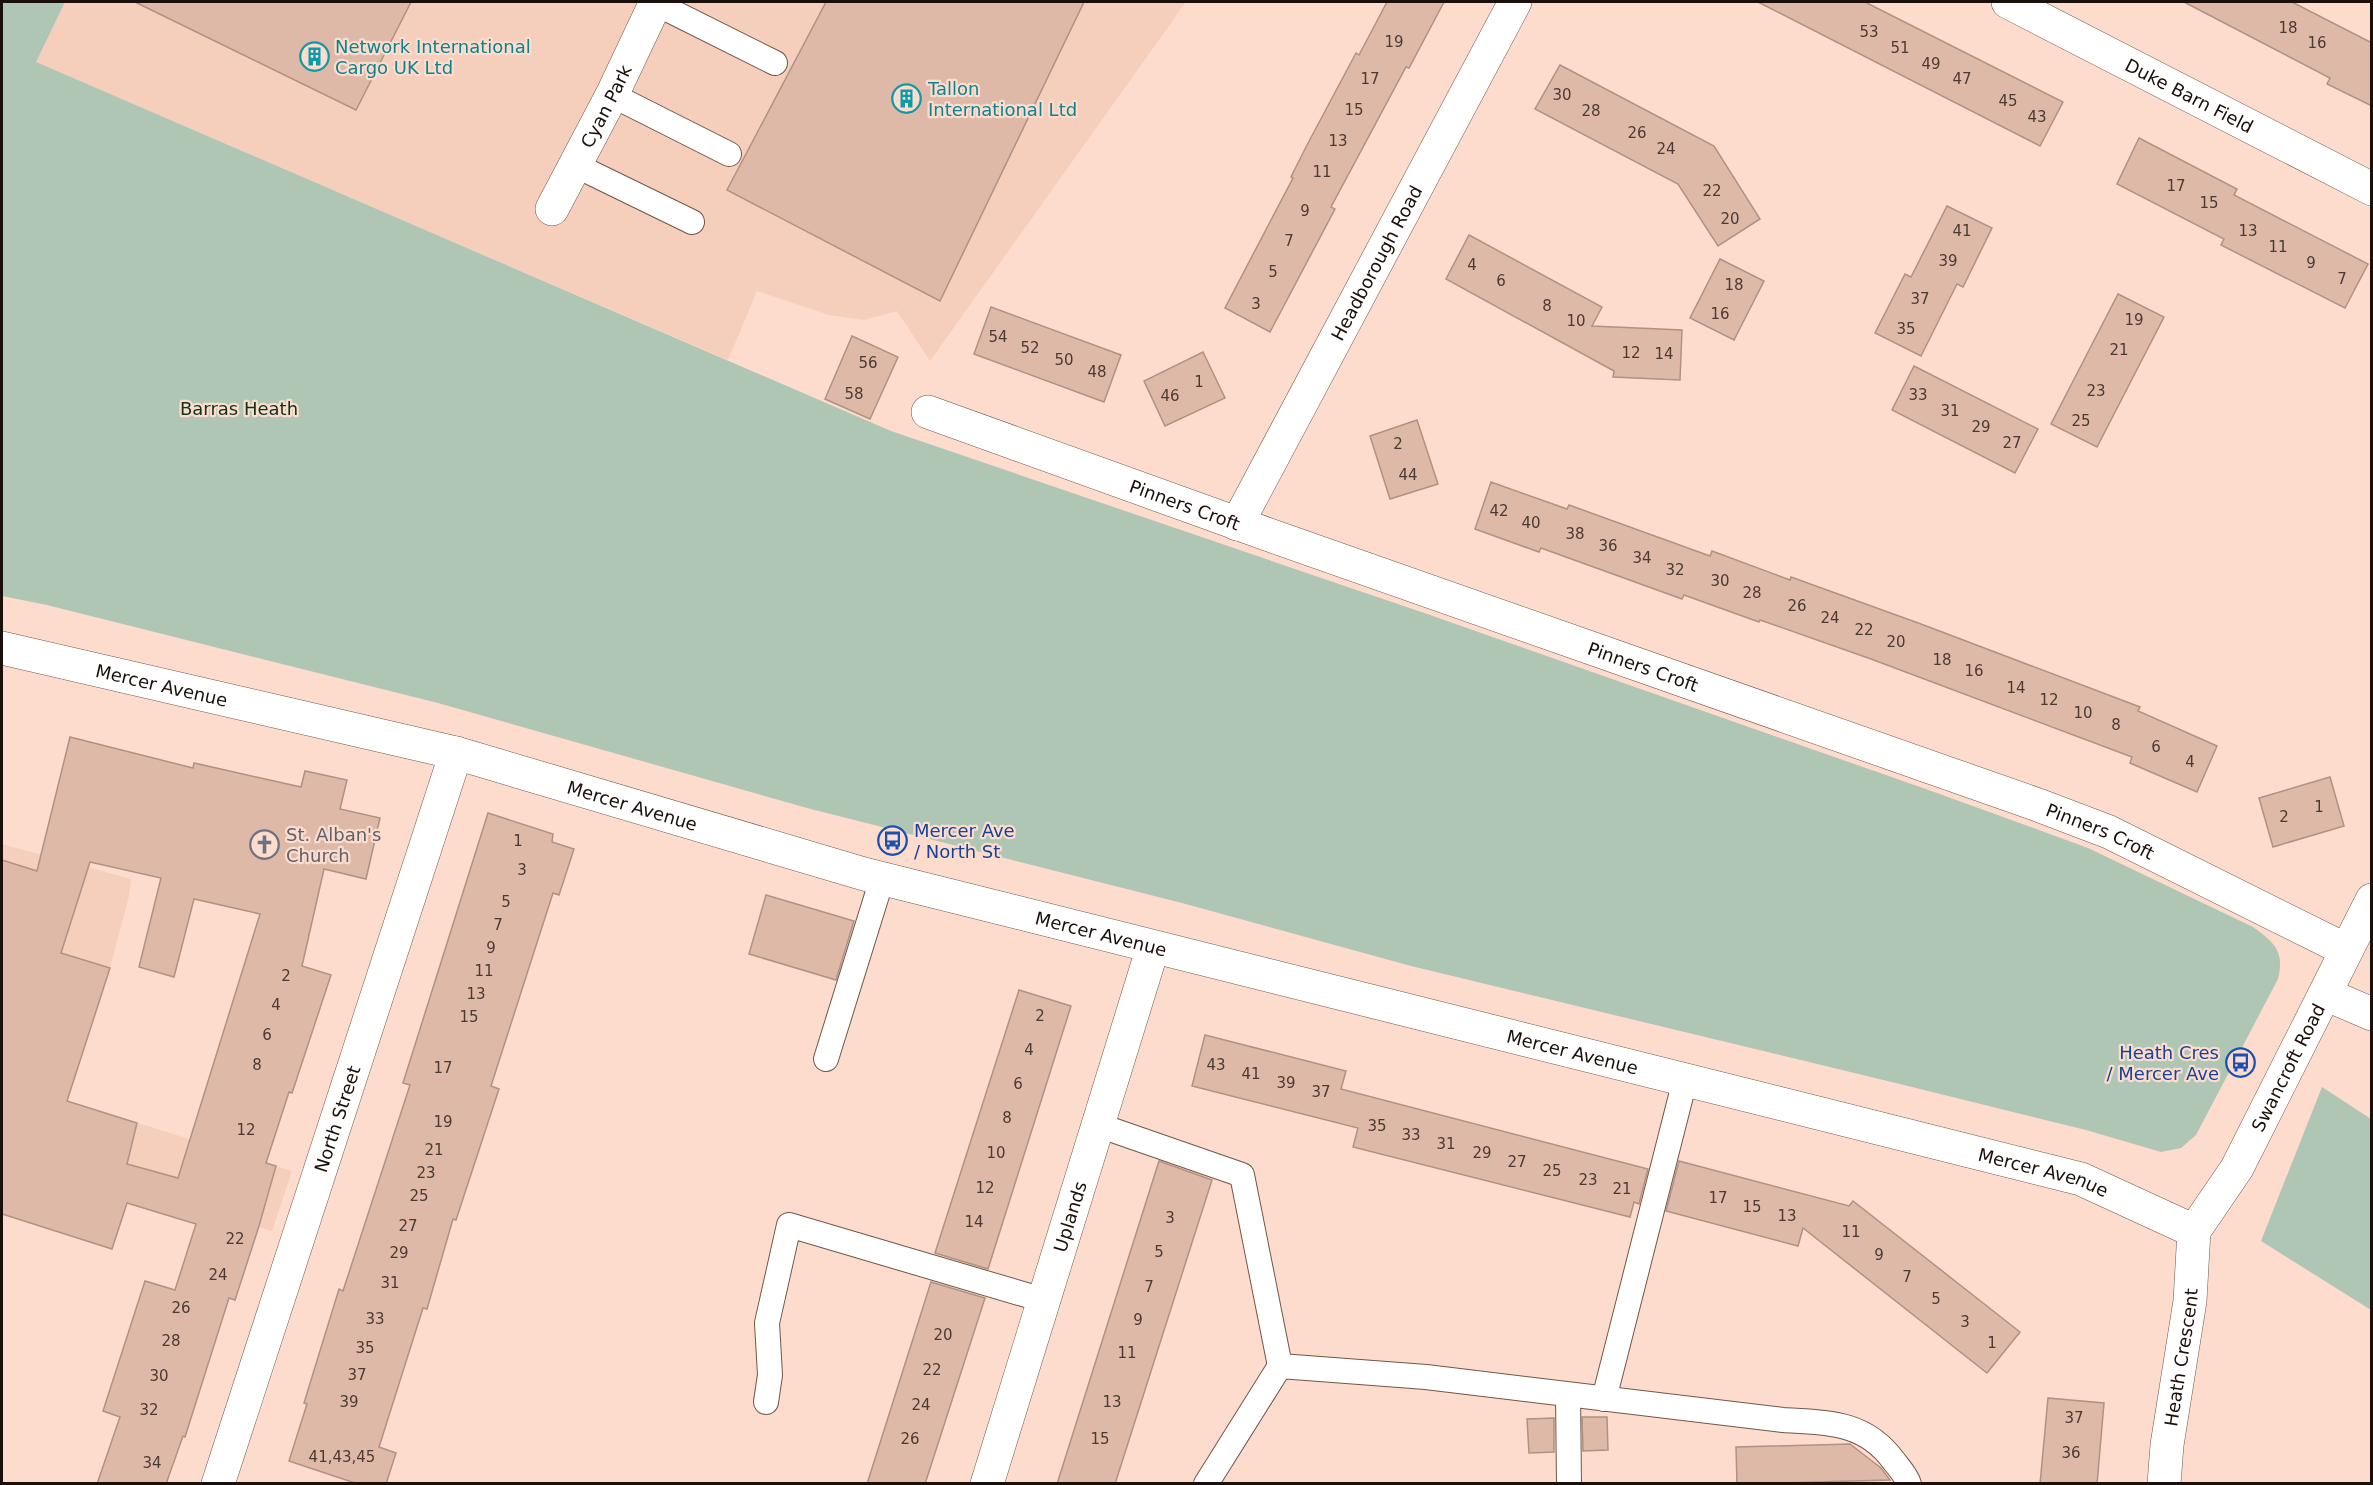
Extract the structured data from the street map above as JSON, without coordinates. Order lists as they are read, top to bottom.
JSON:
{
  "streets": {
    "street": [
      "Duke Barn Field",
      "Cyan Park",
      "Headborough Road",
      "Pinners Croft",
      "Mercer Avenue",
      "Swancroft Road",
      "North Street",
      "Uplands",
      "Heath Crescent"
    ]
  },
  "crossings": [
    ["Headborough Road", "Pinners Croft"],
    ["Pinners Croft", "Swancroft Road"],
    ["Mercer Avenue", "Swancroft Road"],
    ["Mercer Avenue", "North Street"],
    ["Mercer Avenue", "Uplands"],
    ["Mercer Avenue", "Heath Crescent"],
    ["Swancroft Road", "Heath Crescent"]
  ],
  "parks": ["Barras Heath"],
  "places": {
    "building": ["Network International Cargo UK Ltd", "Tallon International Ltd"],
    "bus stop": ["Mercer Ave / North St", "Heath Cres / Mercer Ave"],
    "church": ["St. Alban's Church"]
  },
  "house_numbers": [
    "18",
    "53",
    "19",
    "16",
    "51",
    "49",
    "17",
    "47",
    "30",
    "45",
    "15",
    "28",
    "43",
    "26",
    "13",
    "24",
    "11",
    "17",
    "22",
    "15",
    "9",
    "20",
    "41",
    "13",
    "7",
    "11",
    "39",
    "9",
    "4",
    "5",
    "7",
    "6",
    "18",
    "37",
    "3",
    "8",
    "16",
    "19",
    "10",
    "35",
    "54",
    "52",
    "21",
    "12",
    "14",
    "50",
    "56",
    "48",
    "1",
    "23",
    "58",
    "33",
    "46",
    "31",
    "25",
    "29",
    "27",
    "2",
    "44",
    "42",
    "40",
    "38",
    "36",
    "34",
    "32",
    "30",
    "28",
    "26",
    "24",
    "22",
    "20",
    "18",
    "16",
    "14",
    "12",
    "10",
    "8",
    "6",
    "4",
    "1",
    "2",
    "1",
    "3",
    "5",
    "7",
    "9",
    "11",
    "2",
    "13",
    "4",
    "2",
    "15",
    "6",
    "4",
    "8",
    "43",
    "17",
    "41",
    "39",
    "6",
    "37",
    "8",
    "19",
    "35",
    "12",
    "33",
    "31",
    "21",
    "10",
    "29",
    "27",
    "25",
    "23",
    "23",
    "12",
    "21",
    "25",
    "17",
    "15",
    "13",
    "3",
    "14",
    "27",
    "11",
    "22",
    "5",
    "29",
    "9",
    "24",
    "7",
    "31",
    "7",
    "5",
    "26",
    "33",
    "9",
    "3",
    "20",
    "28",
    "1",
    "35",
    "11",
    "22",
    "37",
    "30",
    "39",
    "13",
    "24",
    "32",
    "37",
    "26",
    "15",
    "36",
    "41,43,45",
    "34"
  ]
}
